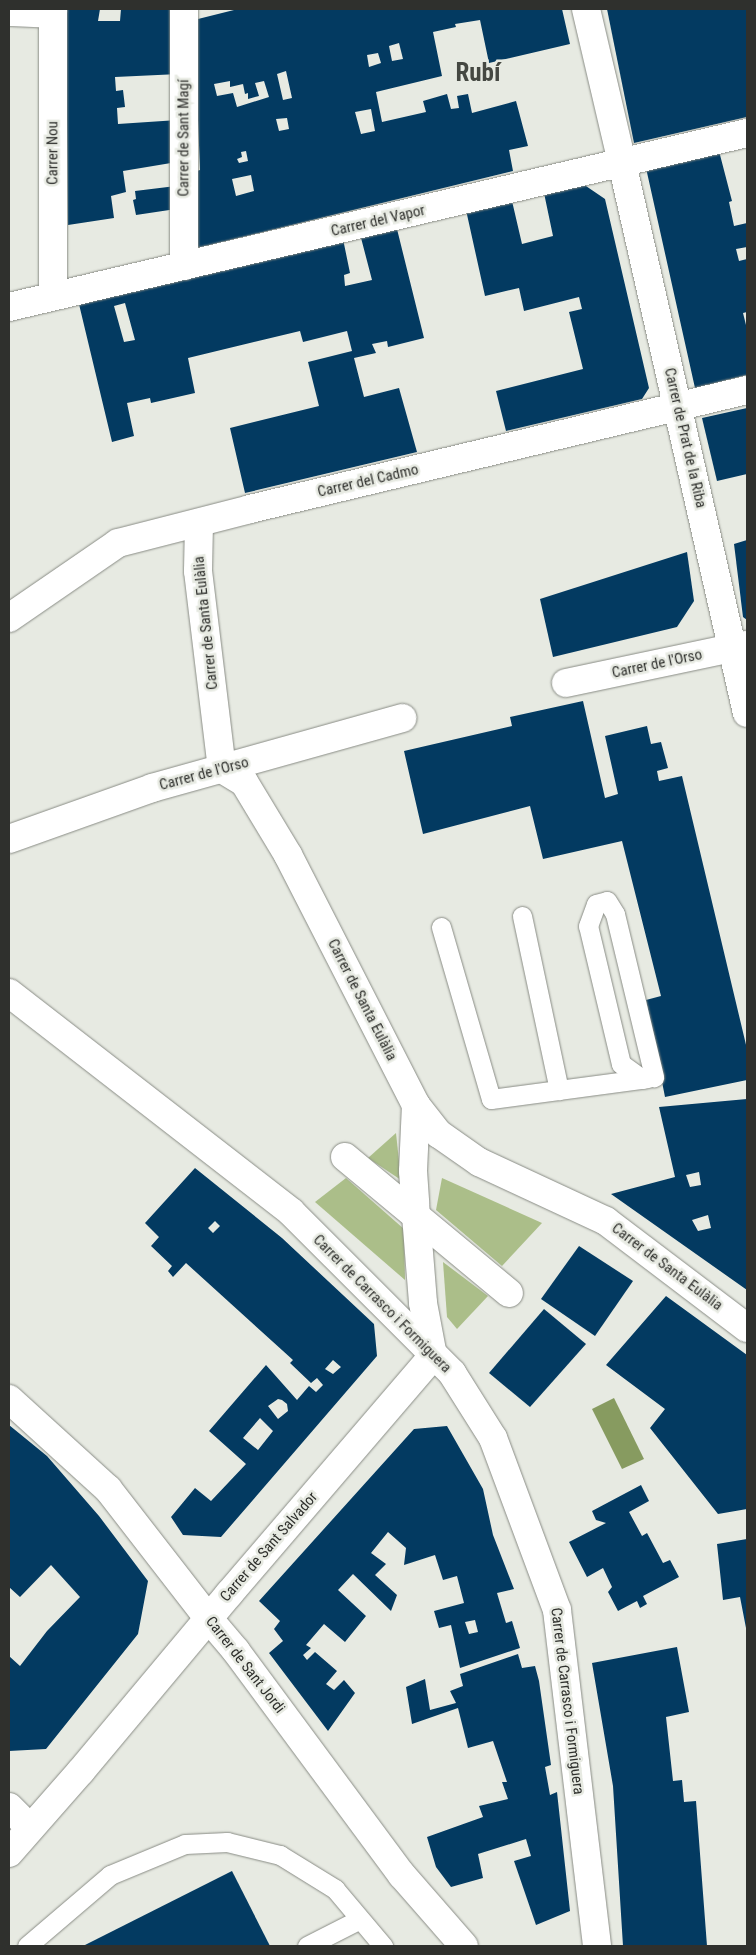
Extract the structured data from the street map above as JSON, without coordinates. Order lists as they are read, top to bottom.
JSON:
{
  "streets": {
    "street": [
      "Carrer de Sant Magí",
      "Carrer Nou",
      "Carrer del Vapor",
      "Carrer de Prat de la Riba",
      "Carrer del Cadmo",
      "Carrer de Santa Eulàlia",
      "Carrer de l'Orso",
      "Carrer de Carrasco i Formiguera",
      "Carrer de Sant Salvador",
      "Carrer de Sant Jordi"
    ]
  },
  "crossings": [
    ["Carrer de Sant Magí", "Carrer del Vapor"],
    ["Carrer Nou", "Carrer del Vapor"],
    ["Carrer del Vapor", "Carrer de Prat de la Riba"],
    ["Carrer de Prat de la Riba", "Carrer del Cadmo"],
    ["Carrer de Prat de la Riba", "Carrer de l'Orso"],
    ["Carrer del Cadmo", "Carrer de Santa Eulàlia"],
    ["Carrer de Santa Eulàlia", "Carrer de l'Orso"],
    ["Carrer de Carrasco i Formiguera", "Carrer de Sant Salvador"],
    ["Carrer de Sant Salvador", "Carrer de Sant Jordi"]
  ],
  "districts": ["Rubí"]
}
